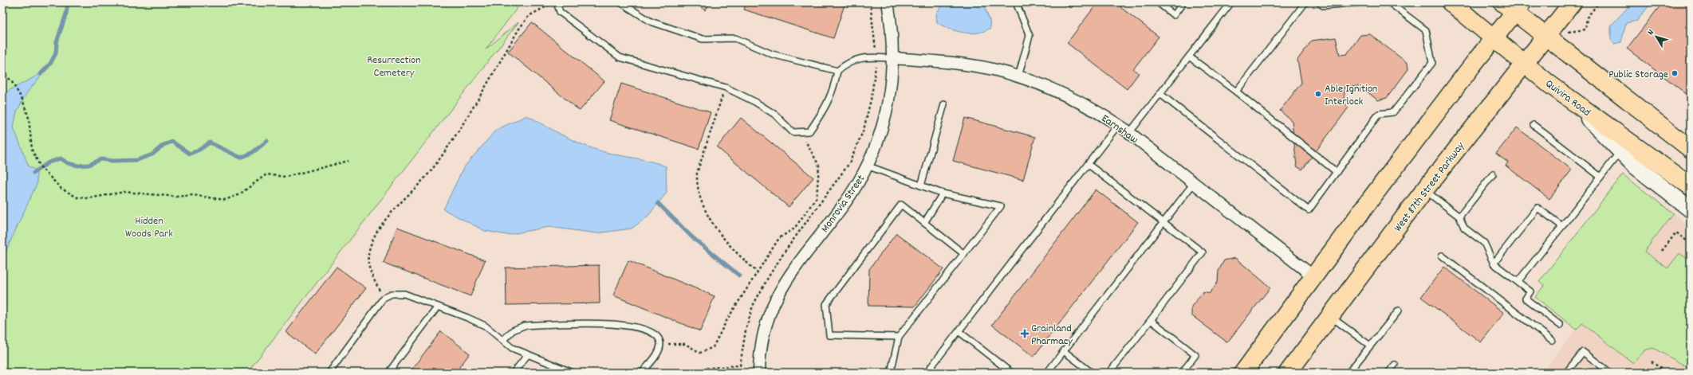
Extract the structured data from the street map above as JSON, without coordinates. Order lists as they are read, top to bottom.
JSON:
{
  "streets": {
    "main road": ["Quivira Road", "West 87th Street Parkway"],
    "street": ["Earnshaw", "Monrovia Street"]
  },
  "crossings": [
    ["Quivira Road", "West 87th Street Parkway"],
    ["Earnshaw", "Monrovia Street"]
  ],
  "parks": ["Resurrection Cemetery", "Hidden Woods Park"],
  "places": {
    "other": ["Public Storage", "Able Ignition Interlock"],
    "health": ["Grainland Pharmacy"]
  },
  "north": "top left"
}
